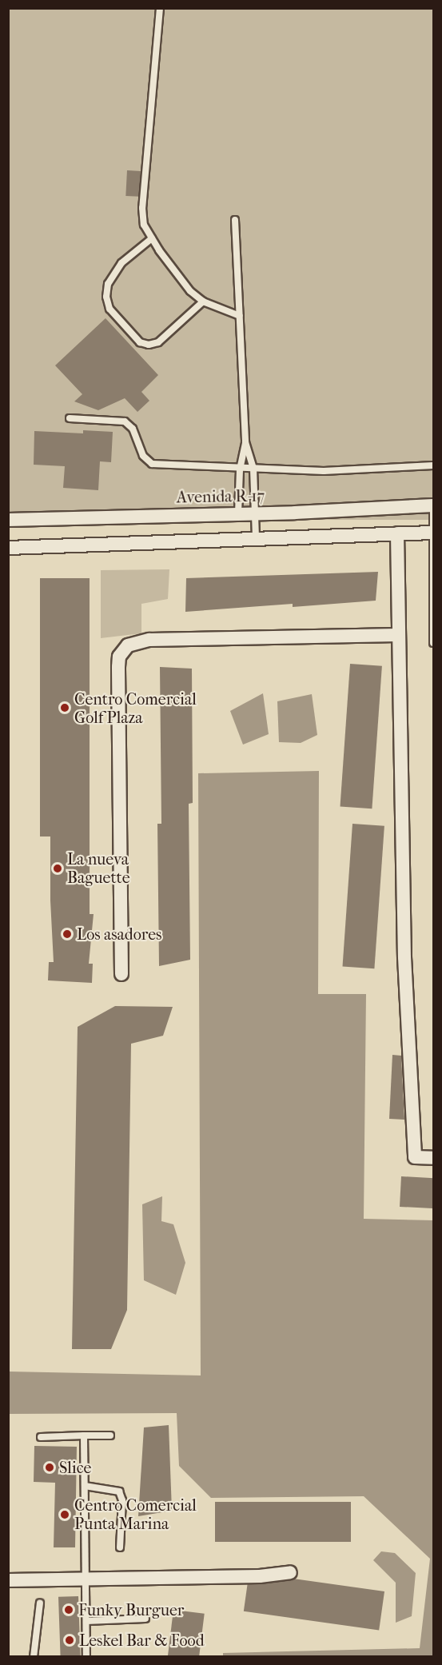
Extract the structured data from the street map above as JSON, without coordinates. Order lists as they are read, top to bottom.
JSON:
{
  "streets": {
    "street": ["Avenida R-17"]
  },
  "places": [
    "Centro Comercial Golf Plaza",
    "La nueva Baguette",
    "Los asadores",
    "Slice",
    "Centro Comercial Punta Marina",
    "Funky Burguer",
    "Leskel Bar & Food"
  ]
}
